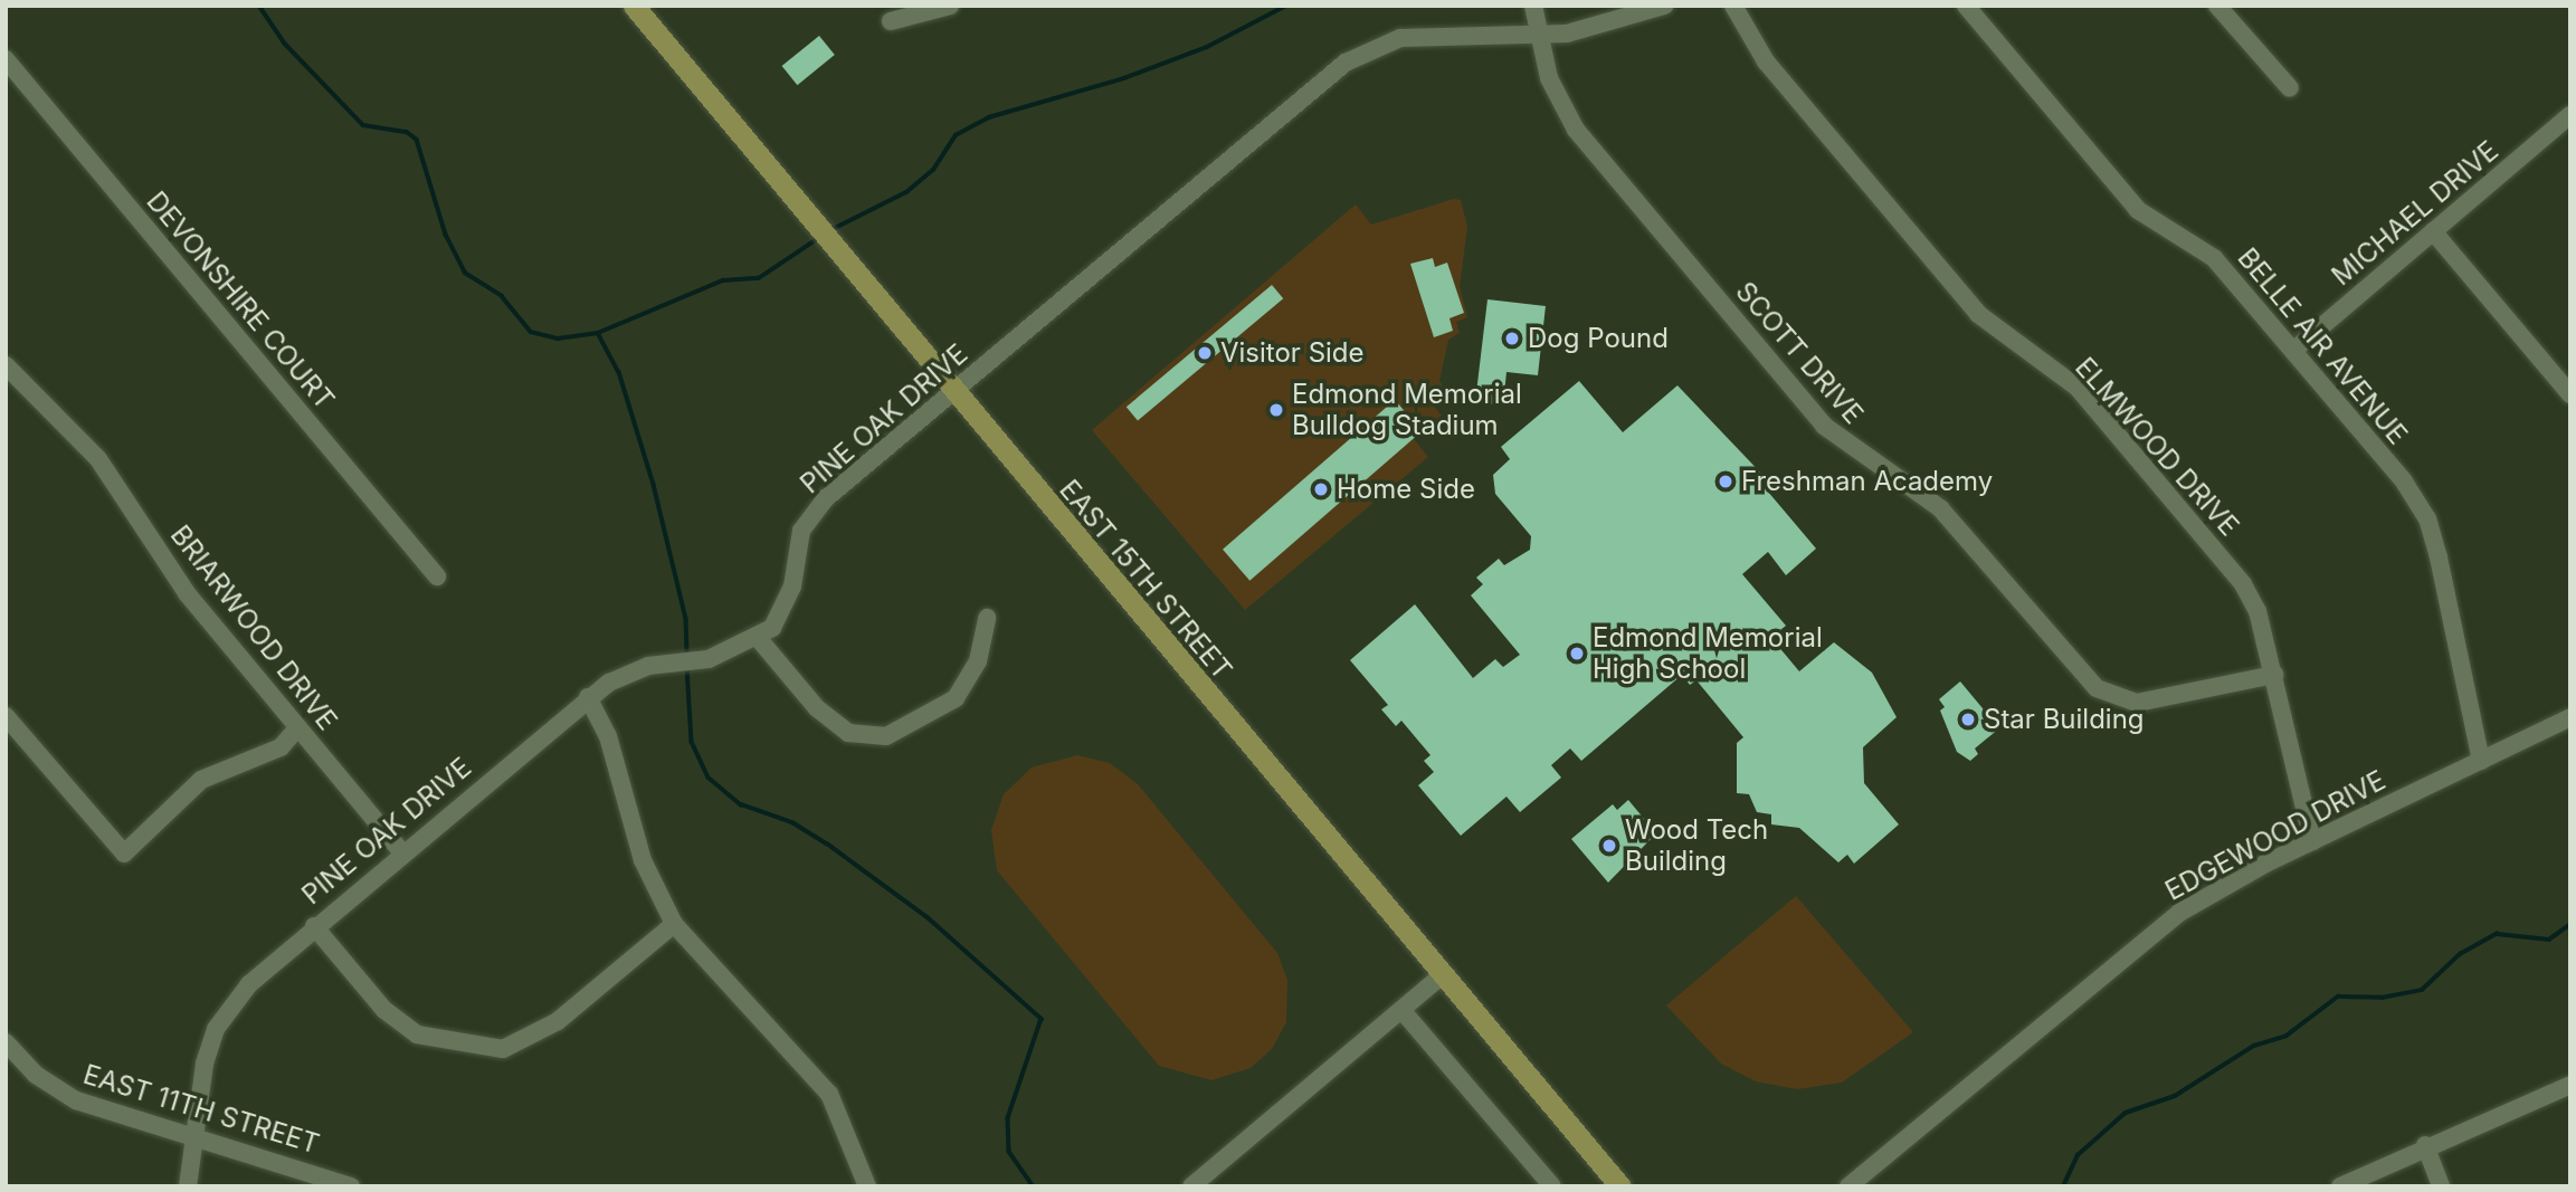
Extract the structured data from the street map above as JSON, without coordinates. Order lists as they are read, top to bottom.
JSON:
{
  "streets": {
    "main road": ["EAST 15TH STREET"],
    "street": [
      "MICHAEL DRIVE",
      "DEVONSHIRE COURT",
      "BELLE AIR AVENUE",
      "SCOTT DRIVE",
      "PINE OAK DRIVE",
      "ELMWOOD DRIVE",
      "BRIARWOOD DRIVE",
      "EDGEWOOD DRIVE",
      "EAST 11TH STREET"
    ]
  },
  "crossings": [
    ["MICHAEL DRIVE", "BELLE AIR AVENUE"],
    ["BELLE AIR AVENUE", "EDGEWOOD DRIVE"],
    ["SCOTT DRIVE", "PINE OAK DRIVE"],
    ["SCOTT DRIVE", "ELMWOOD DRIVE"],
    ["PINE OAK DRIVE", "EAST 15TH STREET"],
    ["PINE OAK DRIVE", "BRIARWOOD DRIVE"],
    ["PINE OAK DRIVE", "EAST 11TH STREET"],
    ["ELMWOOD DRIVE", "EDGEWOOD DRIVE"]
  ],
  "places": [
    "Dog Pound",
    "Visitor Side",
    "Edmond Memorial Bulldog Stadium",
    "Freshman Academy",
    "Home Side",
    "Edmond Memorial High School",
    "Star Building",
    "Wood Tech Building"
  ]
}
